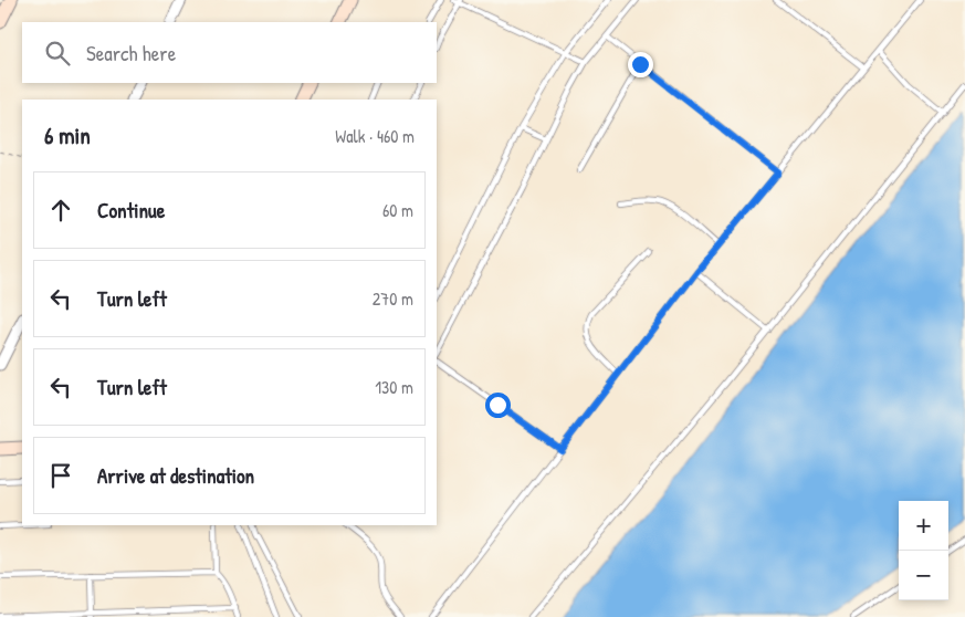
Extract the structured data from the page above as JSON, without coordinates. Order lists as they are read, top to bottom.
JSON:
{
  "page": {
    "search": "Search here",
    "heading": ["6 min", "Walk · 460 m"],
    "list": [
      ["Continue", "60 m"],
      ["Turn left", "270 m"],
      ["Turn left", "130 m"],
      "Arrive at destination"
    ],
    "map_buttons": ["+", "−"]
  }
}
